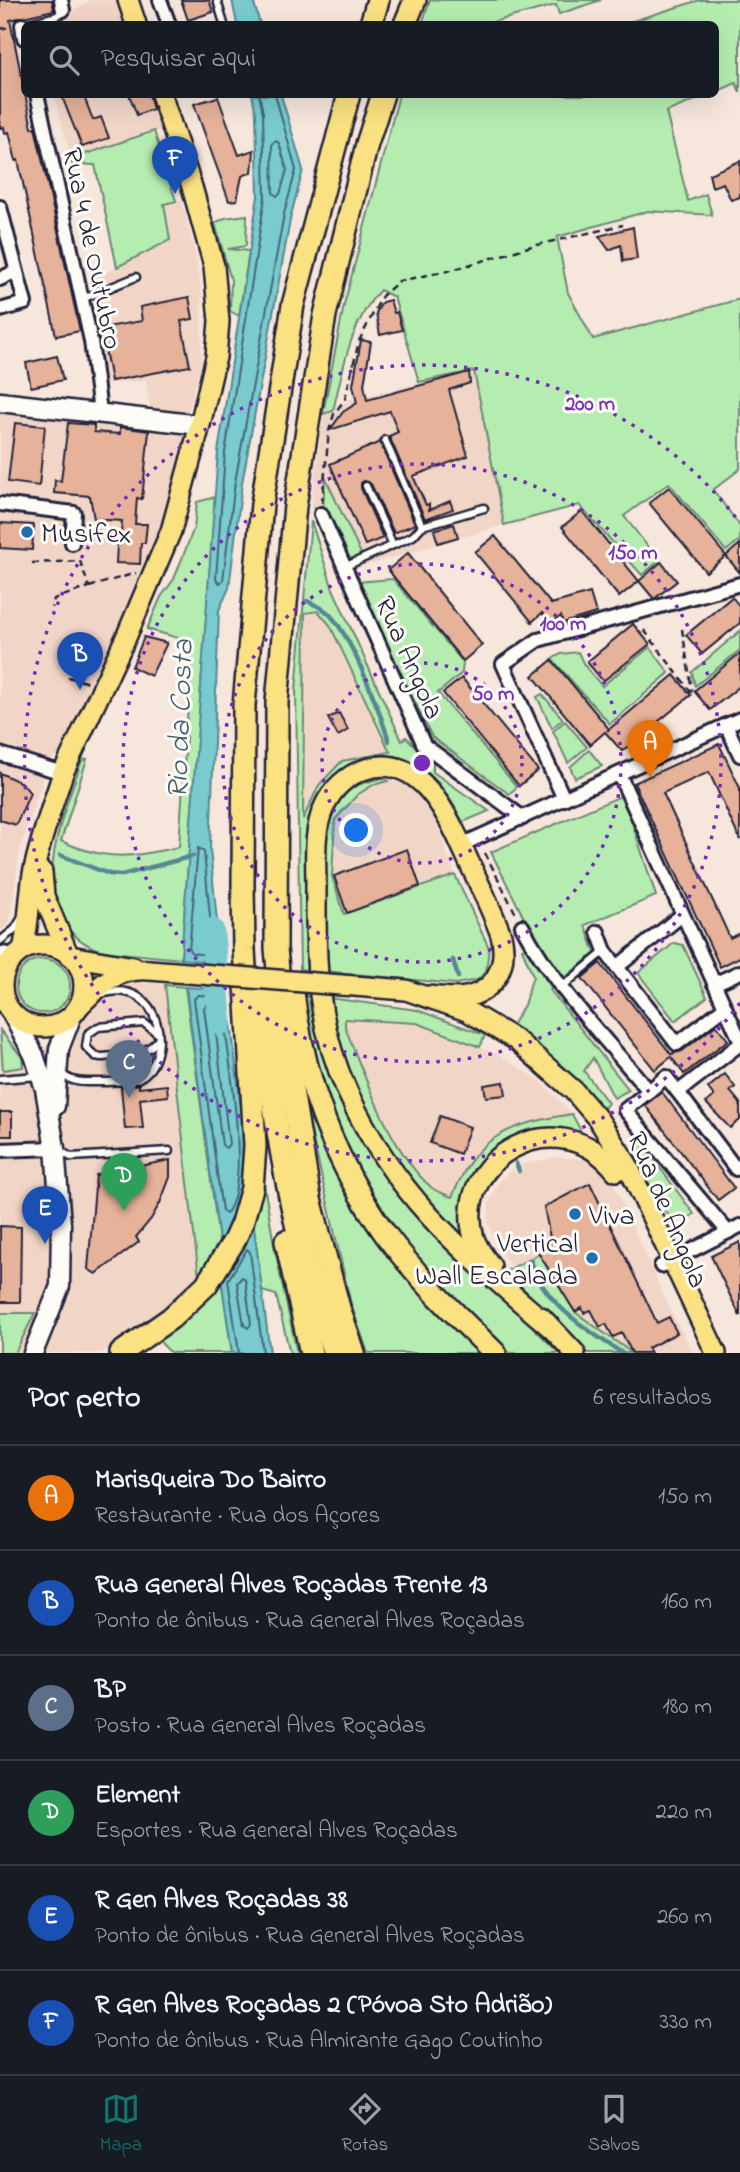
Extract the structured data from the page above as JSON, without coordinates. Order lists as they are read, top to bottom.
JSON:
{
  "streets": {
    "main road": ["Rua de Angola"],
    "street": ["Rua 4 de Outubro", "Rua Angola"]
  },
  "water": ["Rio da Costa"],
  "places": ["Musifex", "Viva", "Vertical Wall Escalada"],
  "page": {
    "search": "Pesquisar aqui",
    "pins": [
      "F",
      "B",
      "A",
      "C",
      "D",
      "E"
    ],
    "heading": ["Por perto", "6 resultados"],
    "list": [
      {
        "mark": "A",
        "name": "Marisqueira Do Bairro",
        "note": "Restaurante · Rua dos Açores",
        "value": "150 m"
      },
      {
        "mark": "B",
        "name": "Rua General Alves Roçadas Frente 13",
        "note": "Ponto de ônibus · Rua General Alves Roçadas",
        "value": "160 m"
      },
      {
        "mark": "C",
        "name": "BP",
        "note": "Posto · Rua General Alves Roçadas",
        "value": "180 m"
      },
      {
        "mark": "D",
        "name": "Element",
        "note": "Esportes · Rua General Alves Roçadas",
        "value": "220 m"
      },
      {
        "mark": "E",
        "name": "R Gen Alves Roçadas 38",
        "note": "Ponto de ônibus · Rua General Alves Roçadas",
        "value": "260 m"
      },
      {
        "mark": "F",
        "name": "R Gen Alves Roçadas 2 (Póvoa Sto Adrião)",
        "note": "Ponto de ônibus · Rua Almirante Gago Coutinho",
        "value": "330 m"
      }
    ],
    "nav": ["Mapa", "Rotas", "Salvos"]
  },
  "rings": [
    "200 m",
    "150 m",
    "100 m",
    "50 m"
  ]
}
